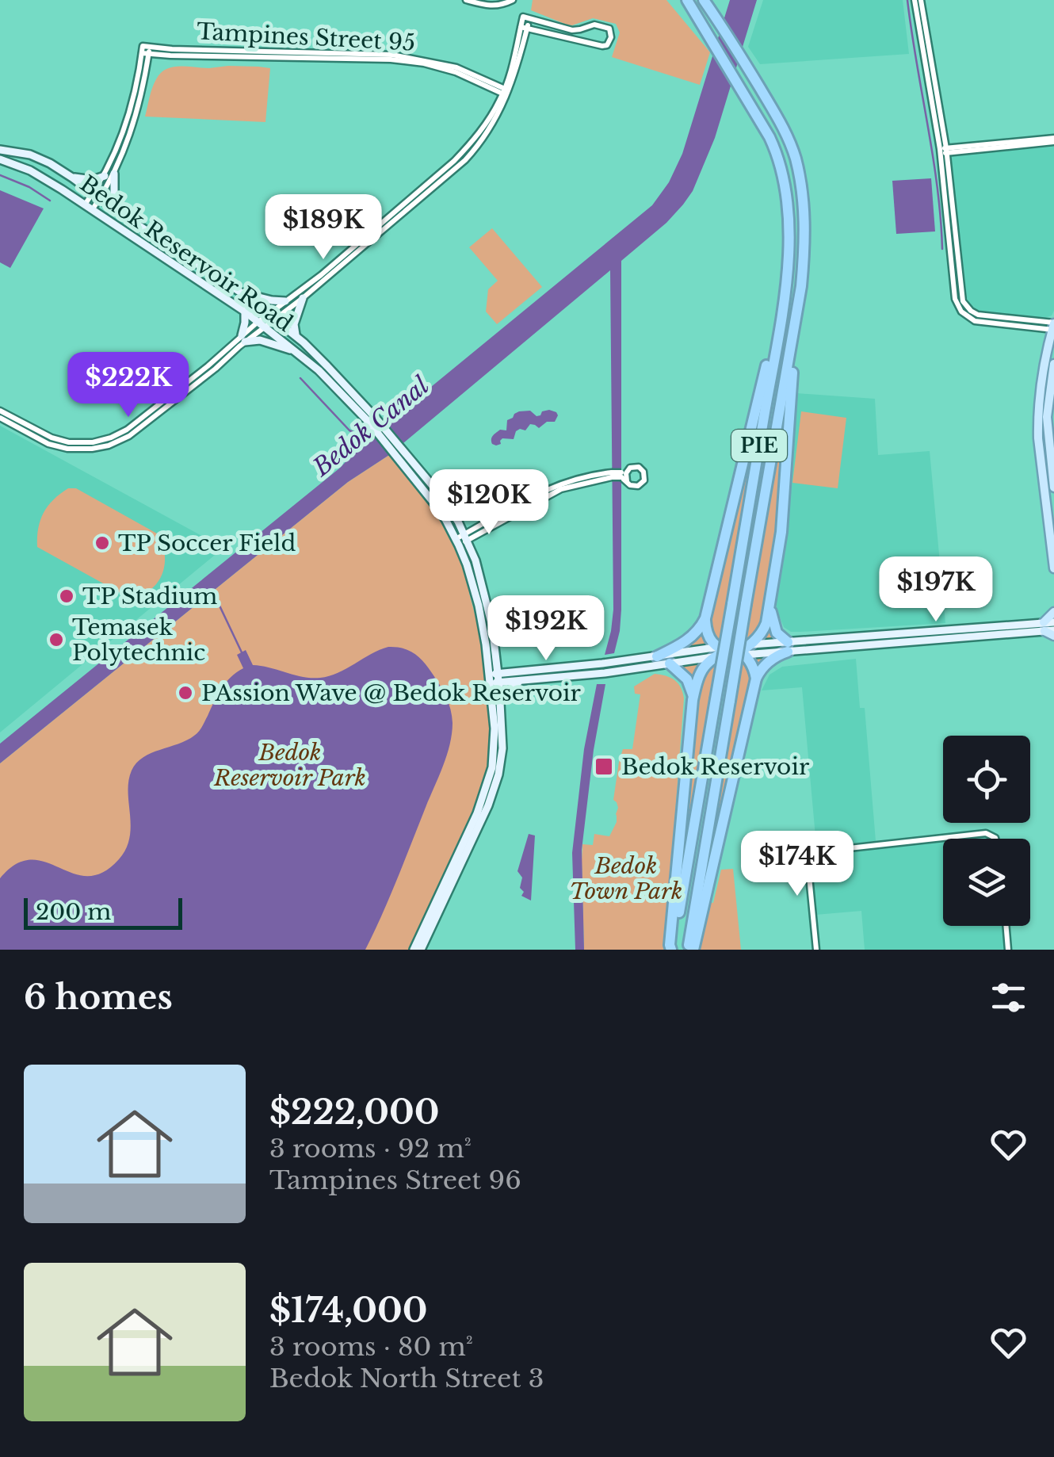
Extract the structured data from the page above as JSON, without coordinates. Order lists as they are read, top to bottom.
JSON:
{
  "streets": {
    "highway": ["PIE"],
    "main road": ["Bedok Reservoir Road"],
    "street": ["Tampines Street 95"]
  },
  "water": ["Bedok Canal"],
  "parks": ["Bedok Reservoir Park", "Bedok Town Park"],
  "places": {
    "other": [
      "TP Soccer Field",
      "TP Stadium",
      "Temasek Polytechnic",
      "PAssion Wave @ Bedok Reservoir"
    ],
    "transit": ["Bedok Reservoir"]
  },
  "scale_bar": "200 m",
  "page": {
    "price": [
      "$189K",
      "$222K",
      "$120K",
      "$197K",
      "$192K",
      "$174K"
    ],
    "scale": "200 m",
    "heading": "6 homes",
    "list": [
      {
        "name": "$222,000",
        "note": "3 rooms · 92 m² · Tampines Street 96"
      },
      {
        "name": "$174,000",
        "note": "3 rooms · 80 m² · Bedok North Street 3"
      }
    ]
  }
}
